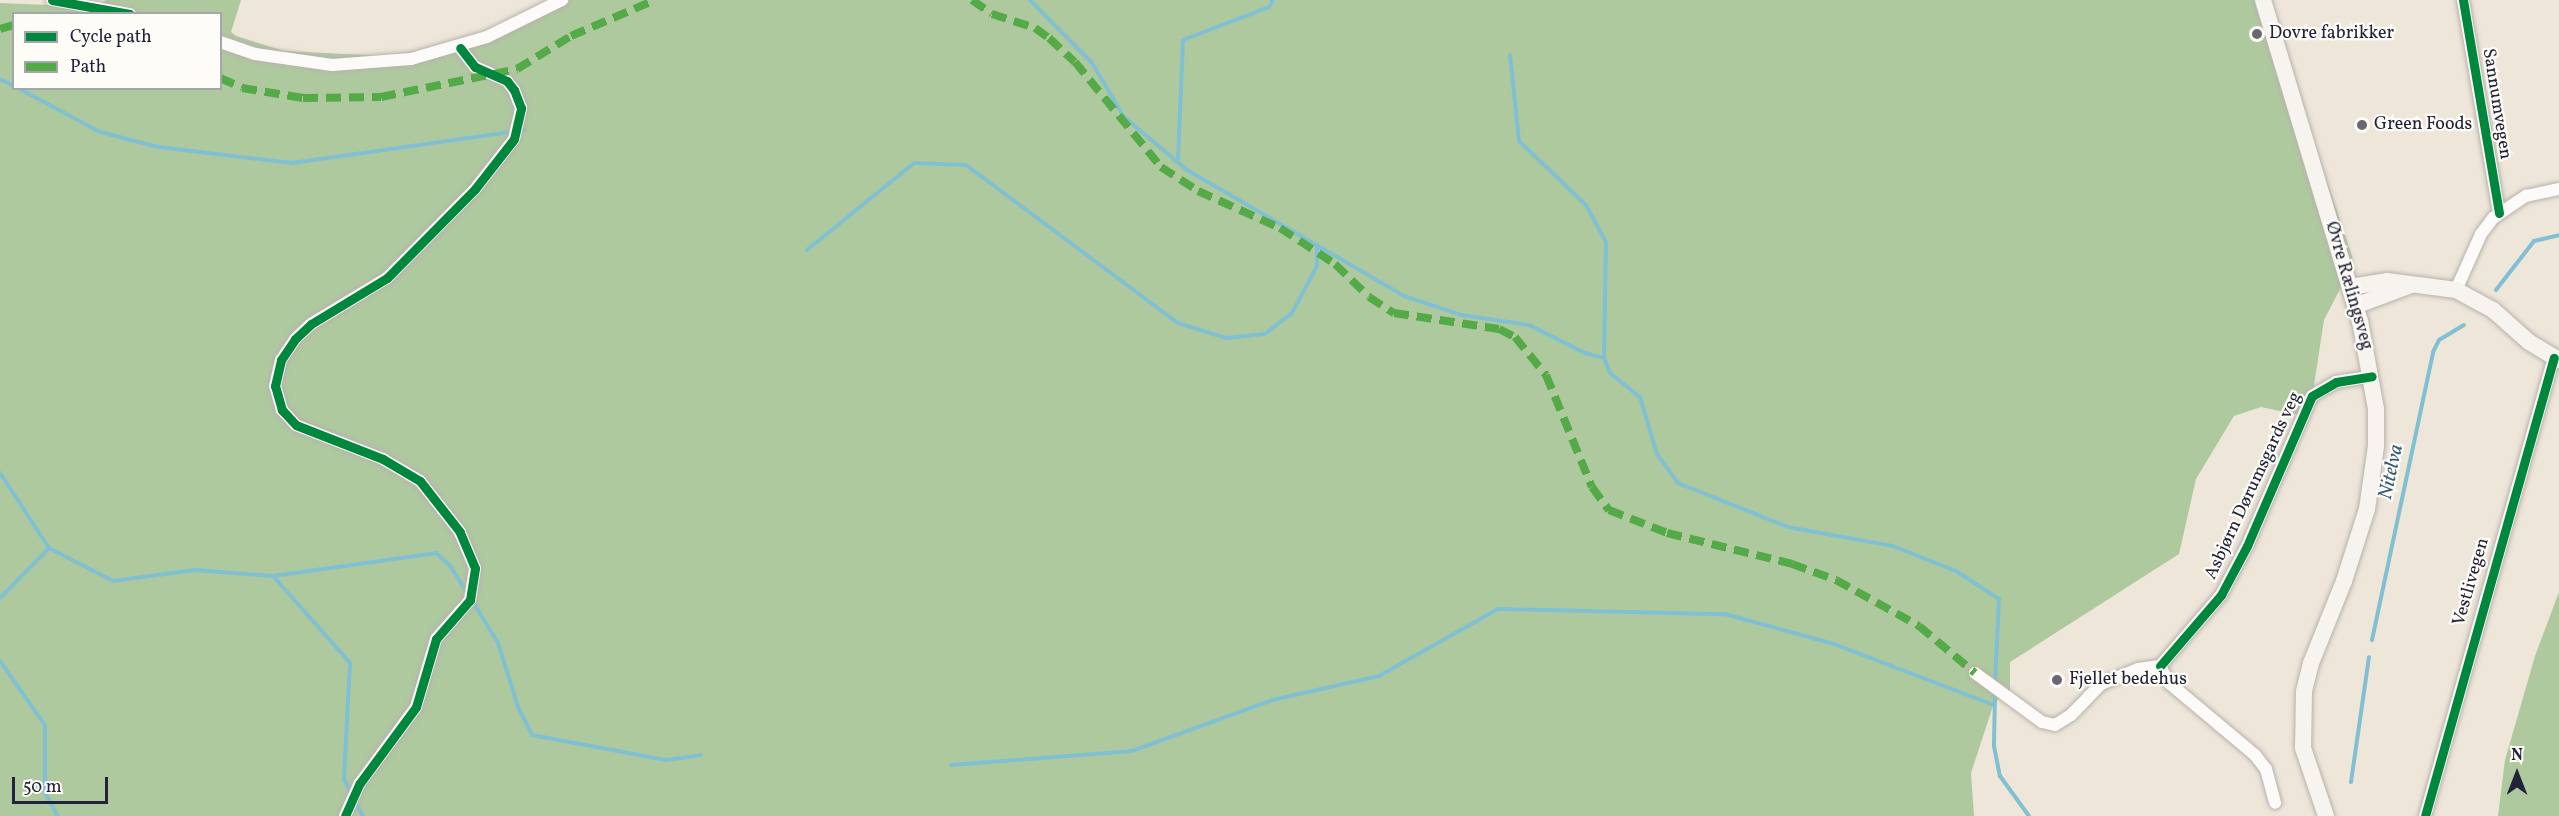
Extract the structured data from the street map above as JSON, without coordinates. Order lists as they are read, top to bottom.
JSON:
{
  "streets": {
    "main road": ["Øvre Rælingsveg"],
    "street": ["Sannumvegen", "Asbjørn Dørumsgards veg", "Vestlivegen"]
  },
  "crossings": [
    ["Øvre Rælingsveg", "Asbjørn Dørumsgards veg"]
  ],
  "water": ["Nitelva"],
  "places": ["Dovre fabrikker", "Green Foods", "Fjellet bedehus"],
  "legend": ["Cycle path", "Path"],
  "scale_bar": "50 m",
  "north": "top"
}
